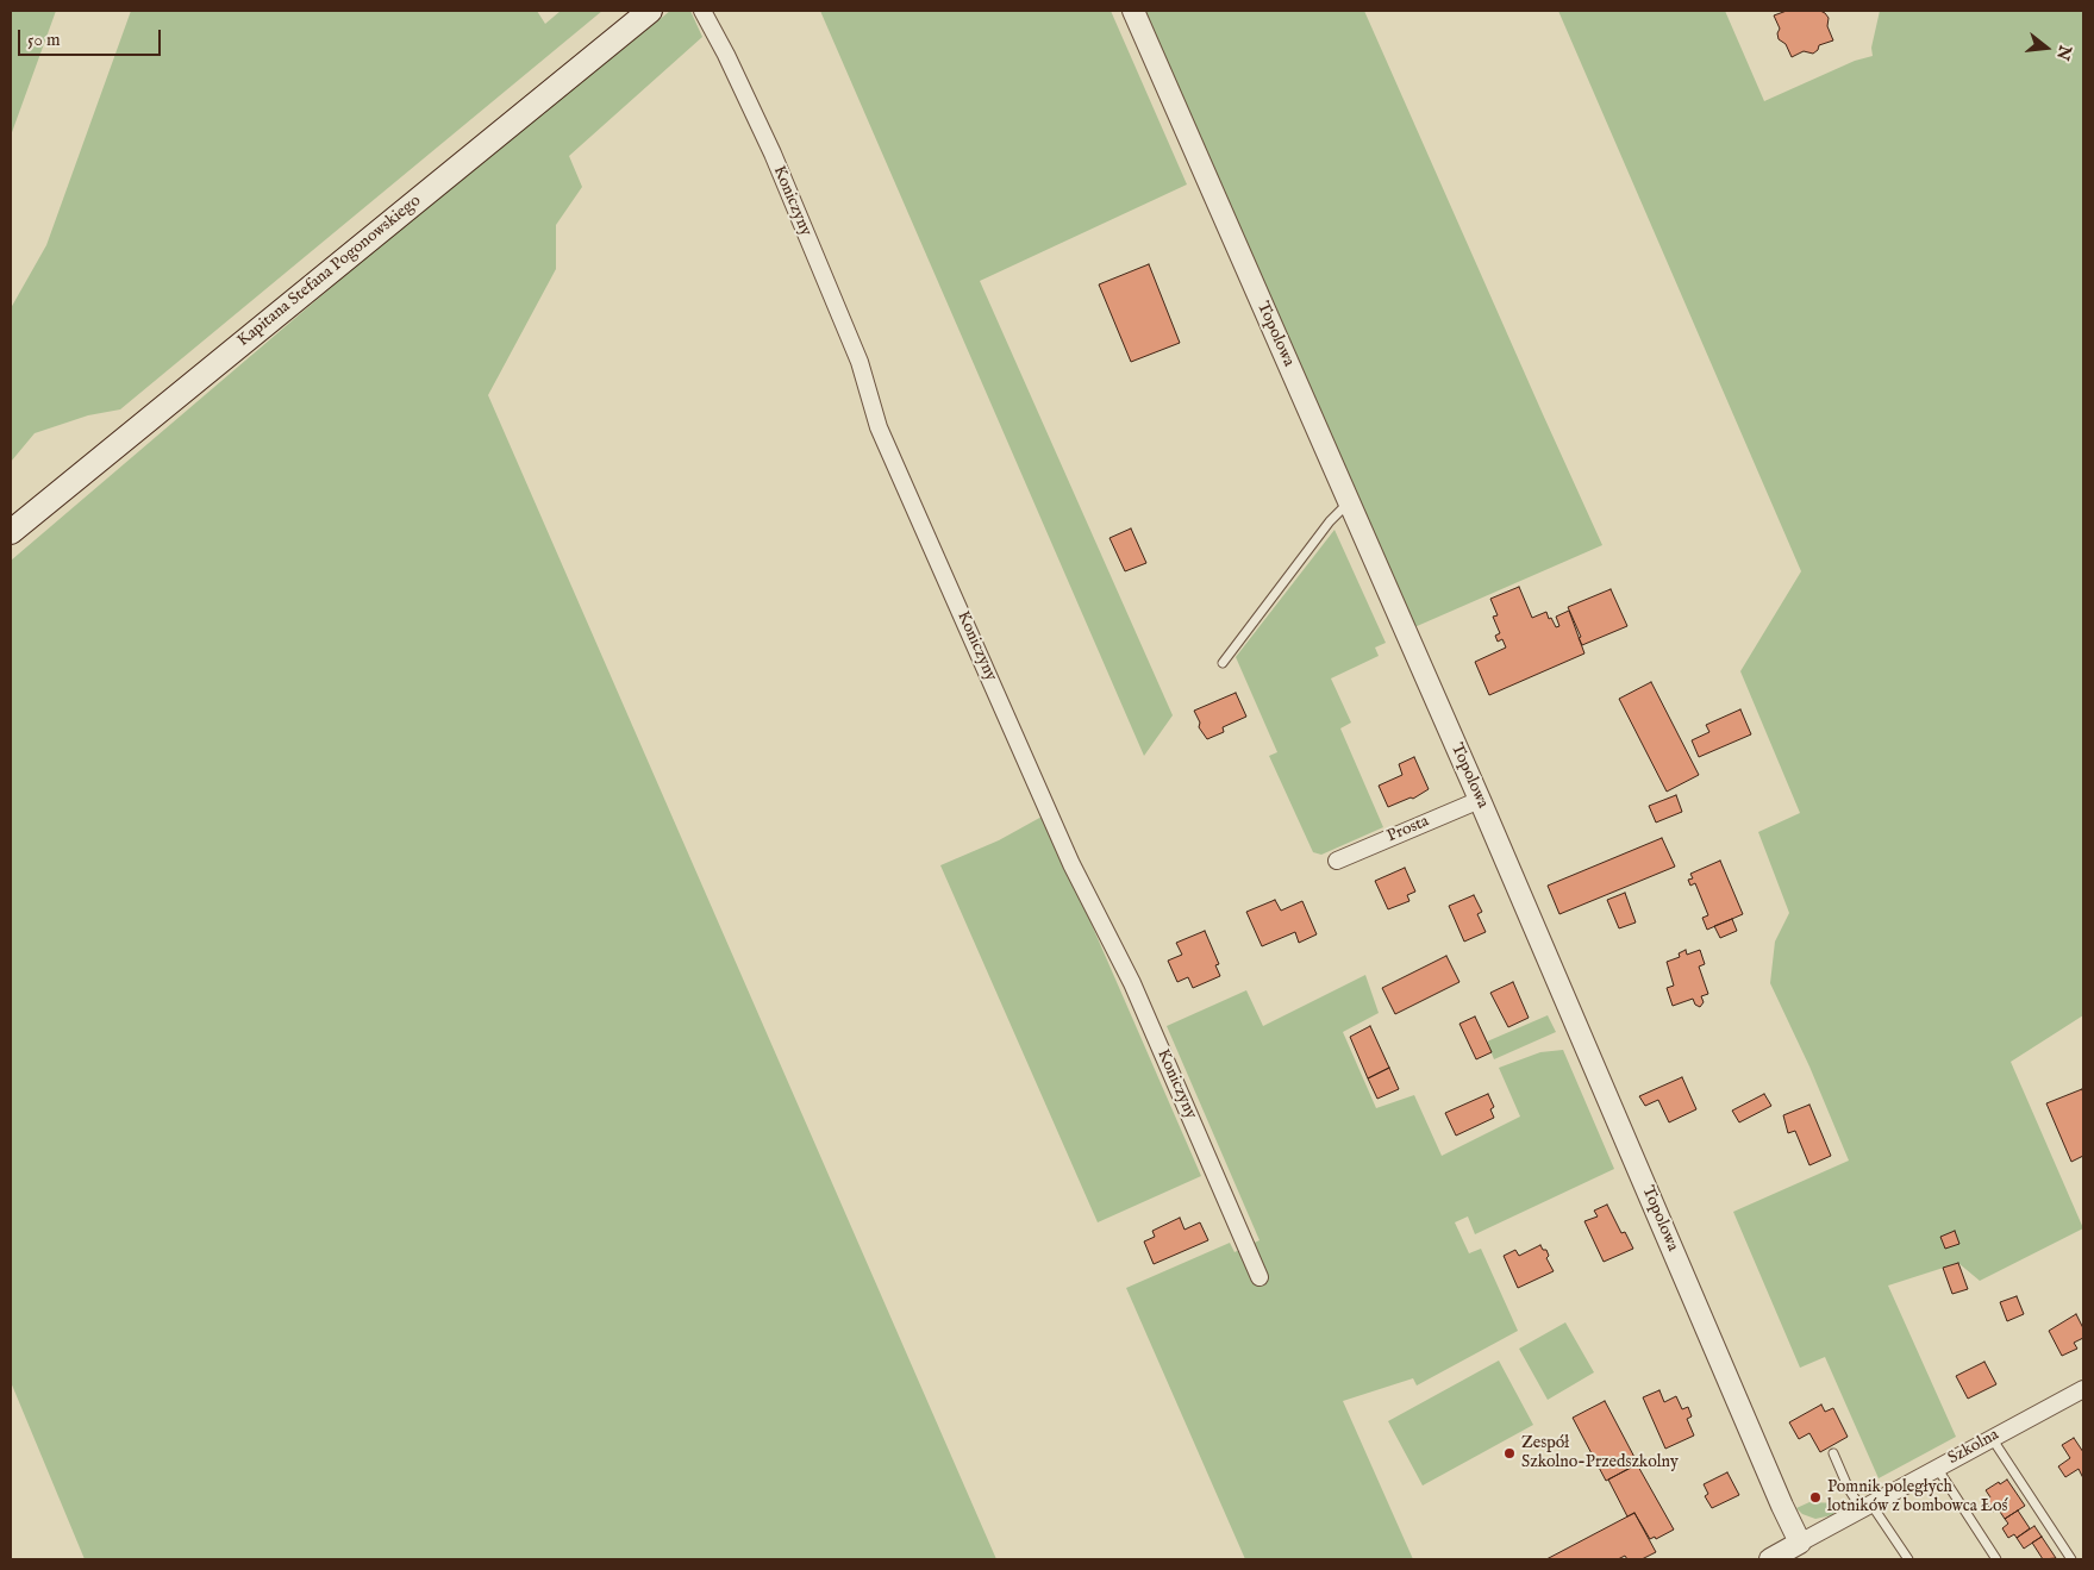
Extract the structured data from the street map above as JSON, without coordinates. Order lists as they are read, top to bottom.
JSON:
{
  "streets": {
    "main road": ["Kapitana Stefana Pogonowskiego"],
    "street": [
      "Koniczyny",
      "Topolowa",
      "Prosta",
      "Szkolna"
    ]
  },
  "crossings": [
    ["Topolowa", "Prosta"],
    ["Topolowa", "Szkolna"]
  ],
  "places": ["Zespół Szkolno-Przedszkolny", "Pomnik poległych lotników z bombowca Łoś"],
  "scale_bar": "50 m",
  "north": "right"
}
